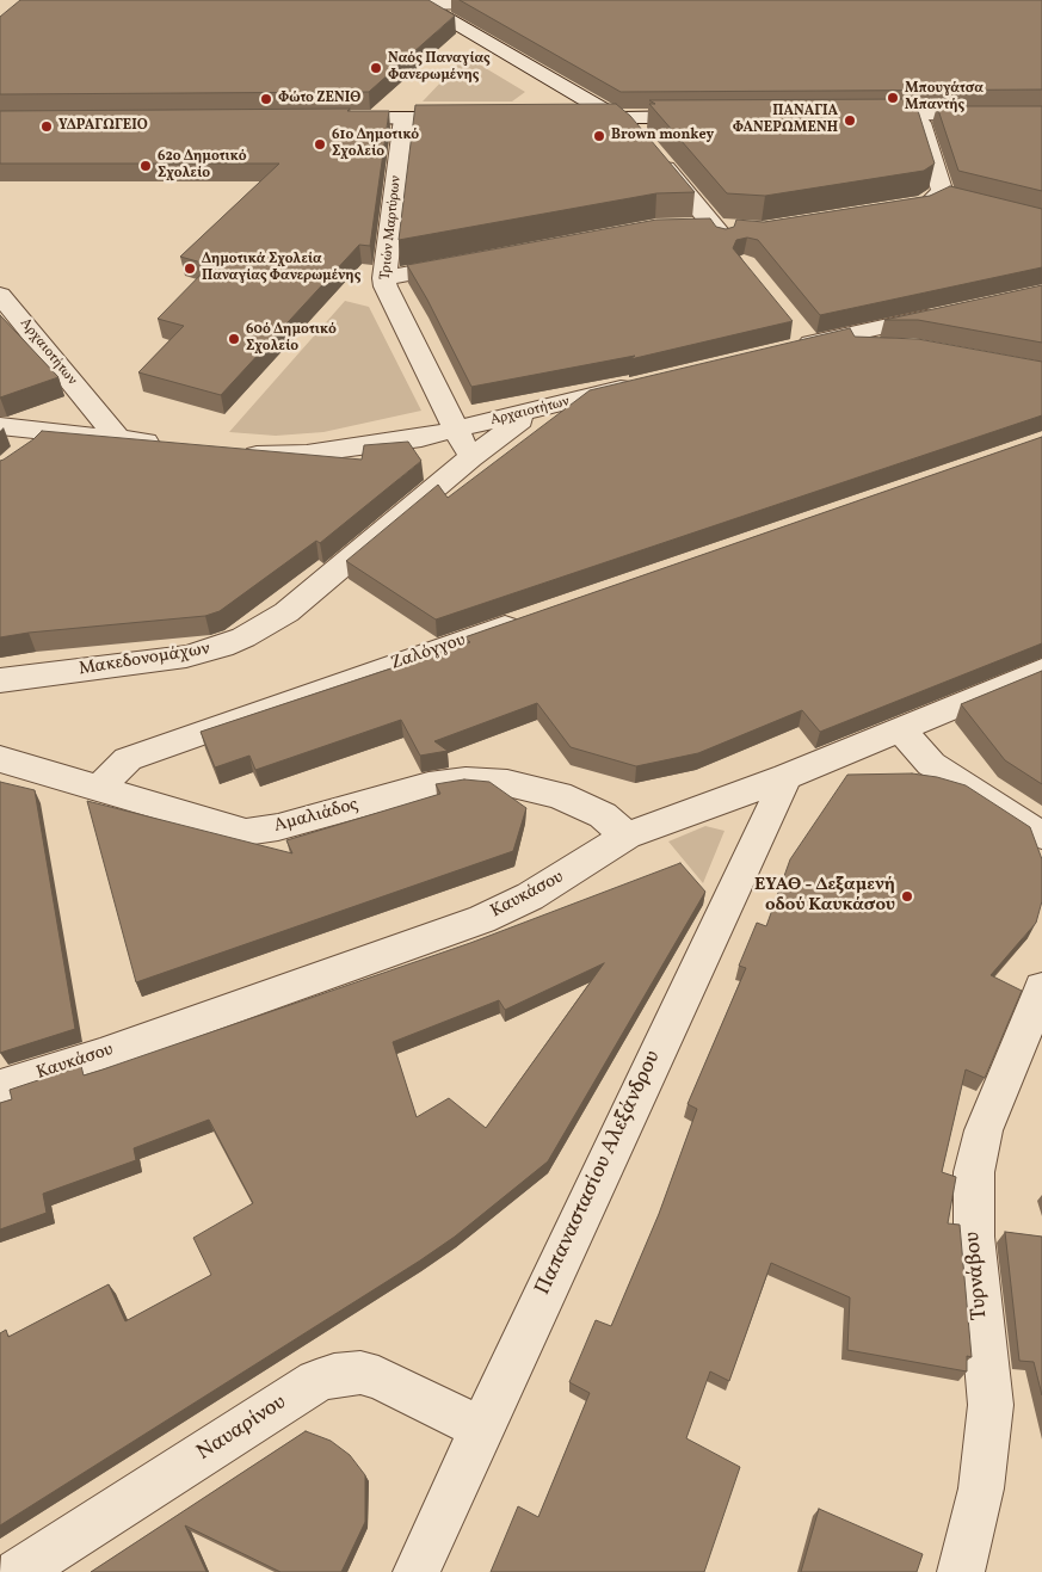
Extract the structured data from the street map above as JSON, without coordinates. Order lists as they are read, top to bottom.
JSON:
{
  "streets": {
    "street": [
      "Τριών Μαρτύρων",
      "Αρχαιοτήτων",
      "Ζαλόγγου",
      "Μακεδονομάχων",
      "Αμαλιάδος",
      "Καυκάσου",
      "Παπαναστασίου Αλεξάνδρου",
      "Τυρνάβου",
      "Ναυαρίνου"
    ]
  },
  "crossings": [
    ["Τριών Μαρτύρων", "Αρχαιοτήτων"],
    ["Τριών Μαρτύρων", "Μακεδονομάχων"],
    ["Αρχαιοτήτων", "Μακεδονομάχων"],
    ["Ζαλόγγου", "Αμαλιάδος"],
    ["Αμαλιάδος", "Καυκάσου"],
    ["Καυκάσου", "Παπαναστασίου Αλεξάνδρου"],
    ["Παπαναστασίου Αλεξάνδρου", "Ναυαρίνου"]
  ],
  "places": [
    "Ναός Παναγίας Φανερωμένης",
    "Μπουγάτσα Μπαντής",
    "Φώτο ΖΕΝΙΘ",
    "ΠΑΝΑΓΙΑ ΦΑΝΕΡΩΜΕΝΗ",
    "ΥΔΡΑΓΩΓΕΙΟ",
    "Brown monkey",
    "61ο Δημοτικό Σχολείο",
    "62ο Δημοτικό Σχολείο",
    "Δημοτικά Σχολεία Παναγίας Φανερωμένης",
    "60ό Δημοτικό Σχολείο",
    "ΕΥΑΘ - Δεξαμενή οδού Καυκάσου"
  ]
}
